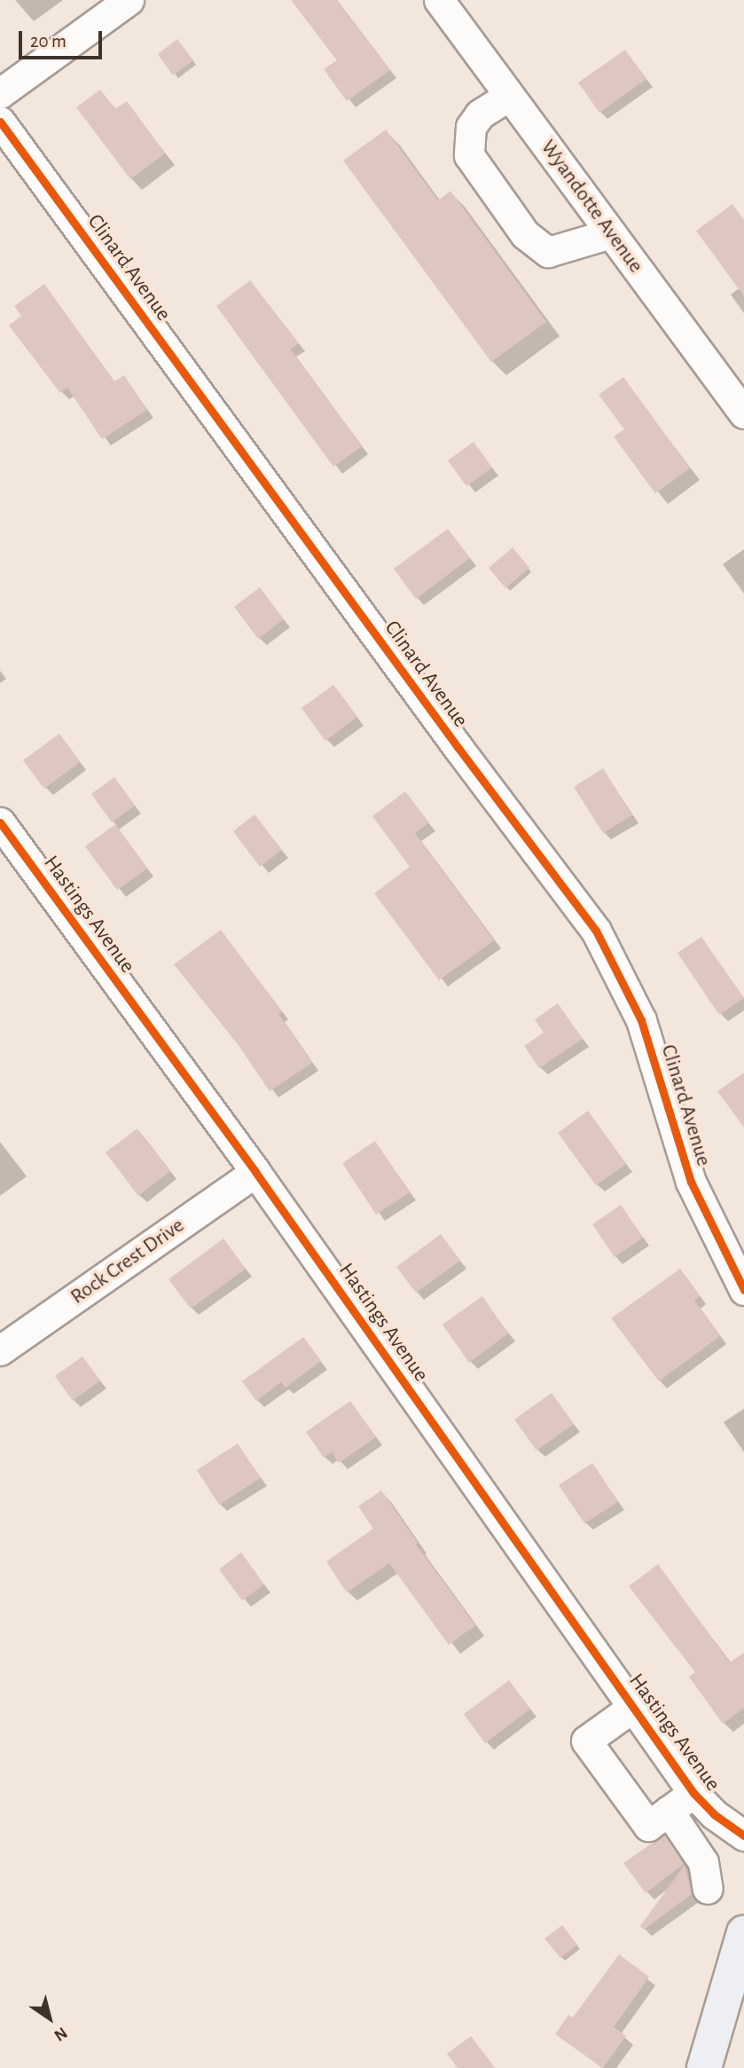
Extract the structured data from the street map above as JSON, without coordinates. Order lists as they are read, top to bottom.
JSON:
{
  "streets": {
    "street": [
      "Wyandotte Avenue",
      "Clinard Avenue",
      "Hastings Avenue",
      "Rock Crest Drive"
    ]
  },
  "crossings": [
    ["Hastings Avenue", "Rock Crest Drive"]
  ],
  "scale_bar": "20 m",
  "north": "bottom right"
}
